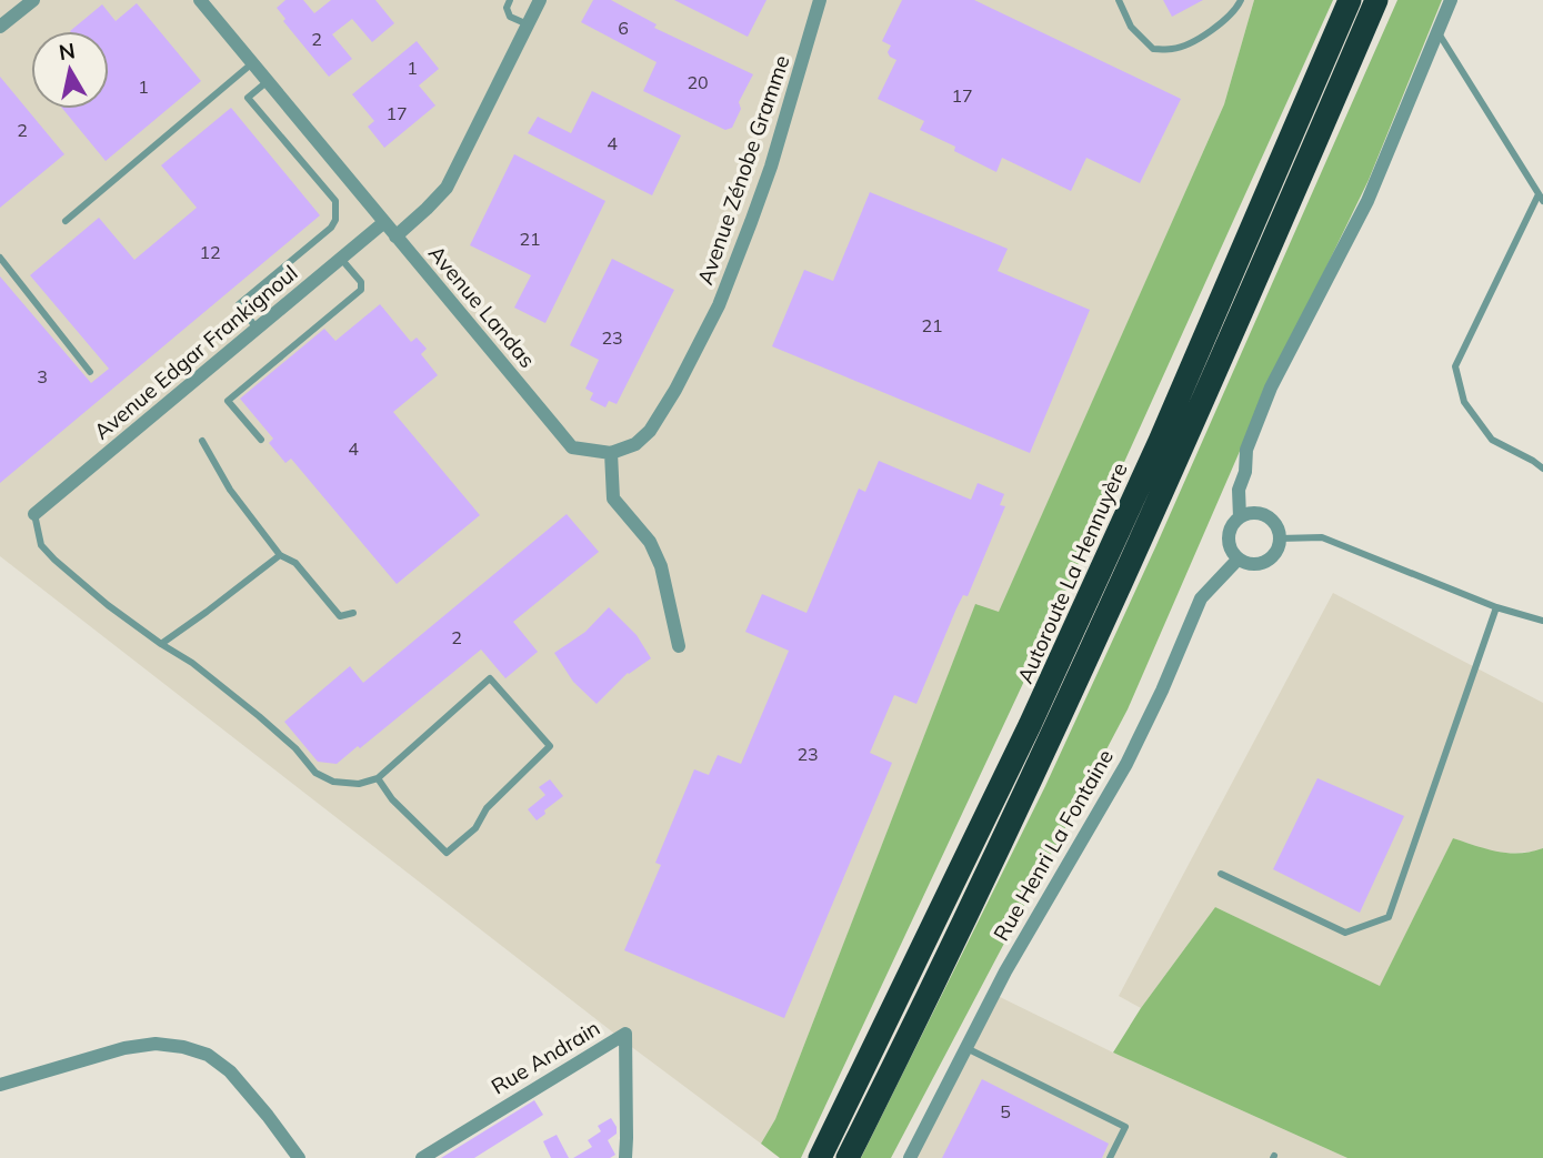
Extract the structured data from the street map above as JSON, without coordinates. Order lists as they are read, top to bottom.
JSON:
{
  "streets": {
    "highway": ["Autoroute La Hennuyère"],
    "street": [
      "Avenue Zénobe Gramme",
      "Avenue Landas",
      "Avenue Edgar Frankignoul",
      "Rue Henri La Fontaine",
      "Rue Andrain"
    ]
  },
  "crossings": [
    ["Avenue Zénobe Gramme", "Avenue Landas"],
    ["Avenue Landas", "Avenue Edgar Frankignoul"]
  ],
  "house_numbers": [
    "6",
    "2",
    "1",
    "20",
    "1",
    "17",
    "17",
    "2",
    "4",
    "21",
    "12",
    "21",
    "23",
    "3",
    "4",
    "2",
    "23",
    "5"
  ],
  "north": "top"
}
